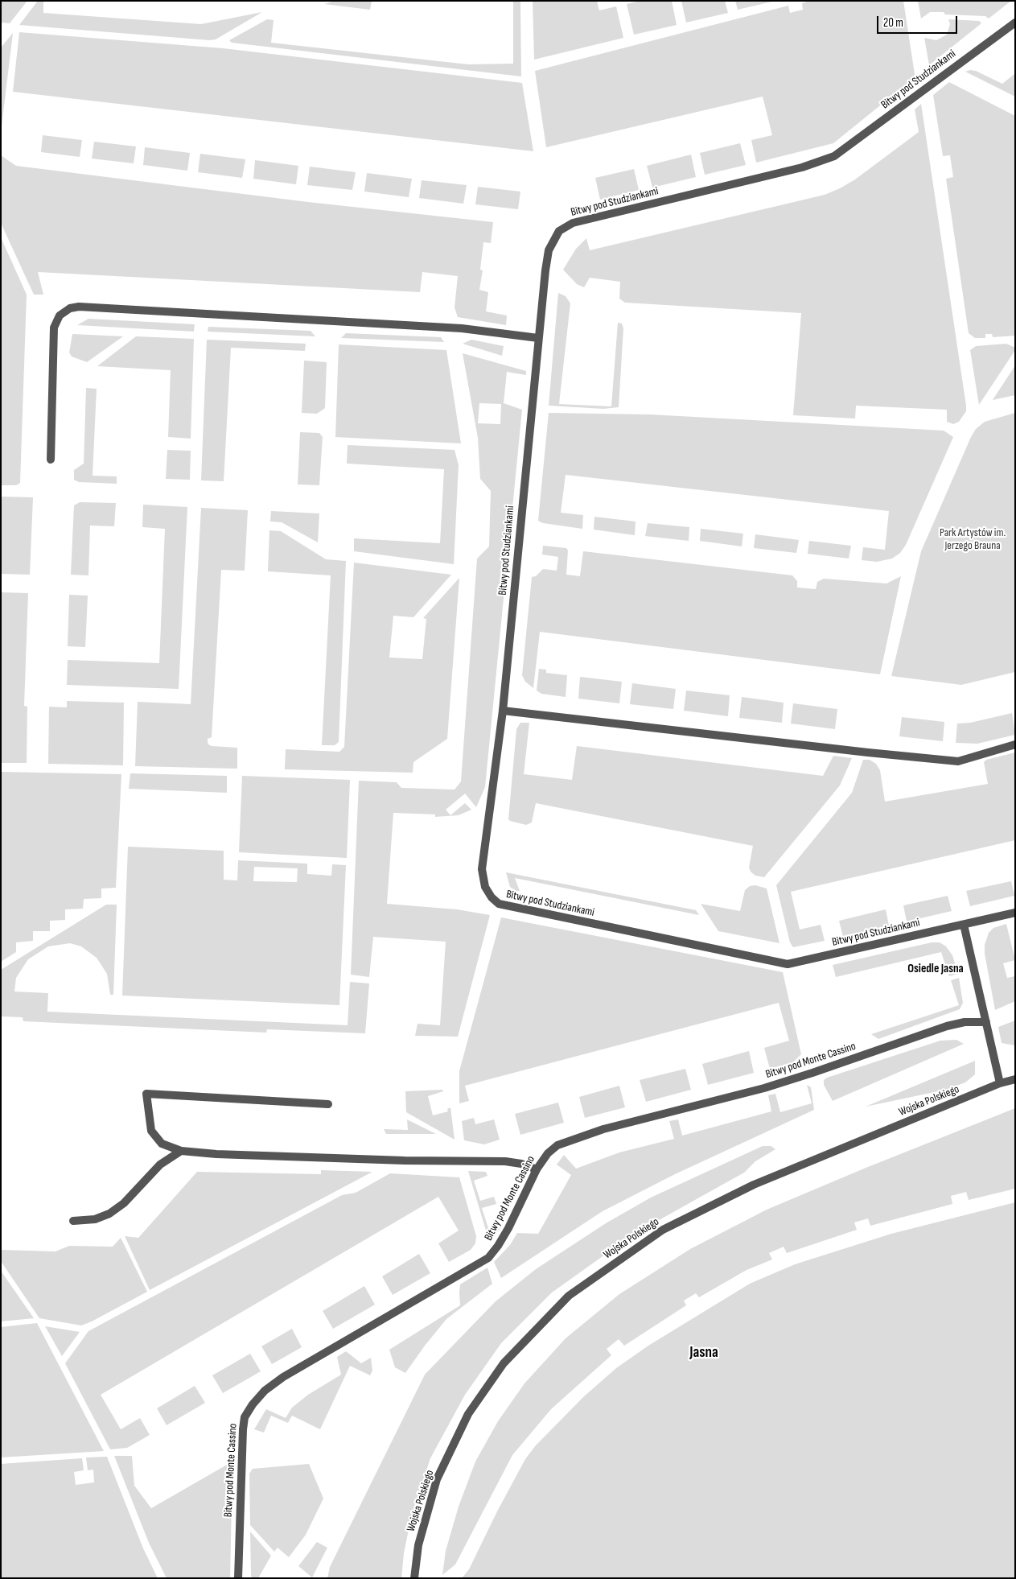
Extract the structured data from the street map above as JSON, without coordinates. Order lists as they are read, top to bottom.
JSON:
{
  "streets": {
    "street": ["Bitwy pod Studziankami", "Bitwy pod Monte Cassino", "Wojska Polskiego"]
  },
  "districts": ["Osiedle Jasna", "Jasna"],
  "parks": ["Park Artystów im. Jerzego Brauna"],
  "scale_bar": "20 m"
}
